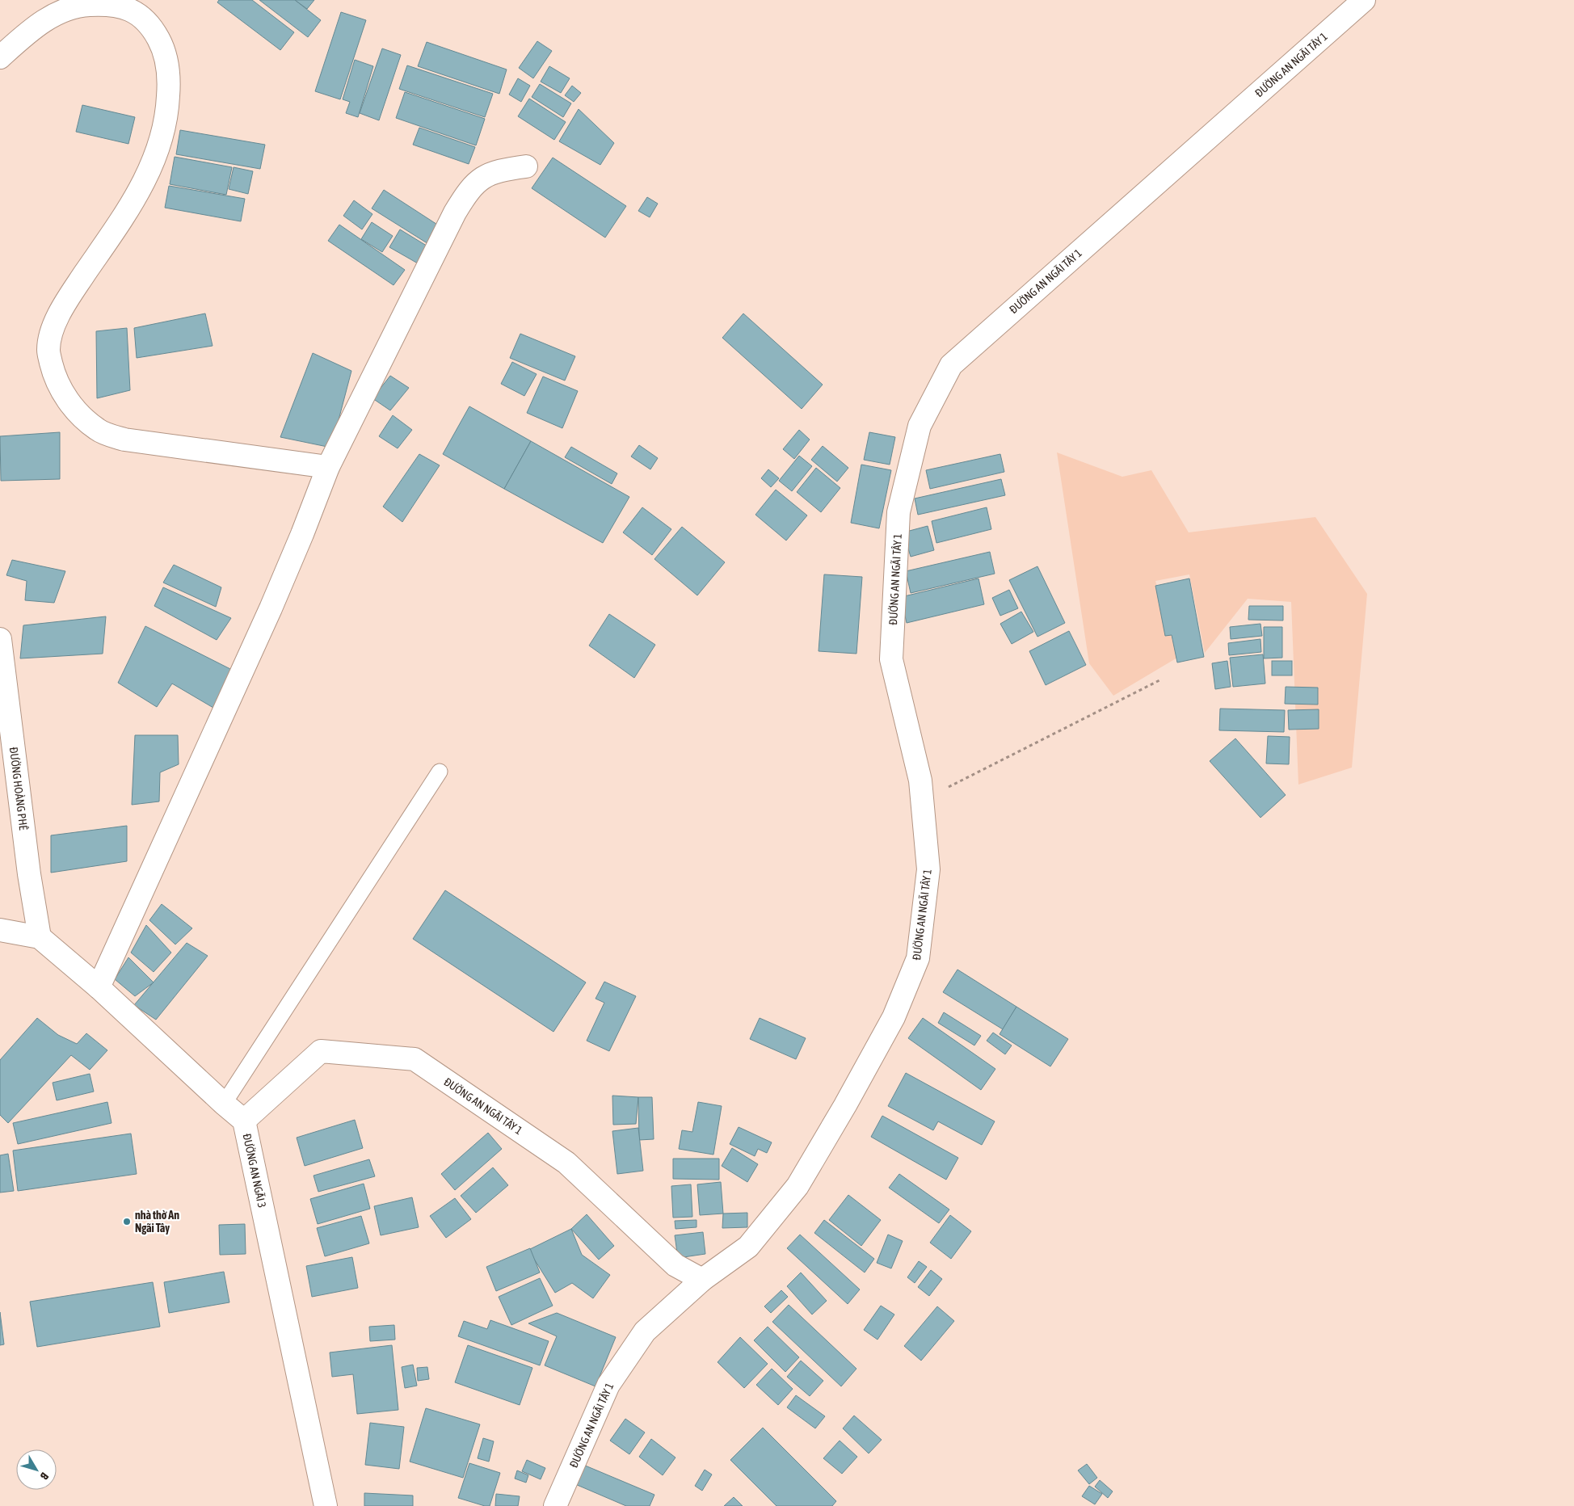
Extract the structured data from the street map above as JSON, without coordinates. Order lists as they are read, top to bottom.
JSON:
{
  "streets": {
    "street": ["ĐƯỜNG AN NGÃI TÂY 1", "ĐƯỜNG HOÀNG PHÊ", "ĐƯỜNG AN NGÃI 3"]
  },
  "crossings": [
    ["ĐƯỜNG AN NGÃI TÂY 1", "ĐƯỜNG AN NGÃI 3"],
    ["ĐƯỜNG HOÀNG PHÊ", "ĐƯỜNG AN NGÃI 3"]
  ],
  "places": ["nhà thờ An Ngãi Tây"],
  "north": "bottom right"
}
